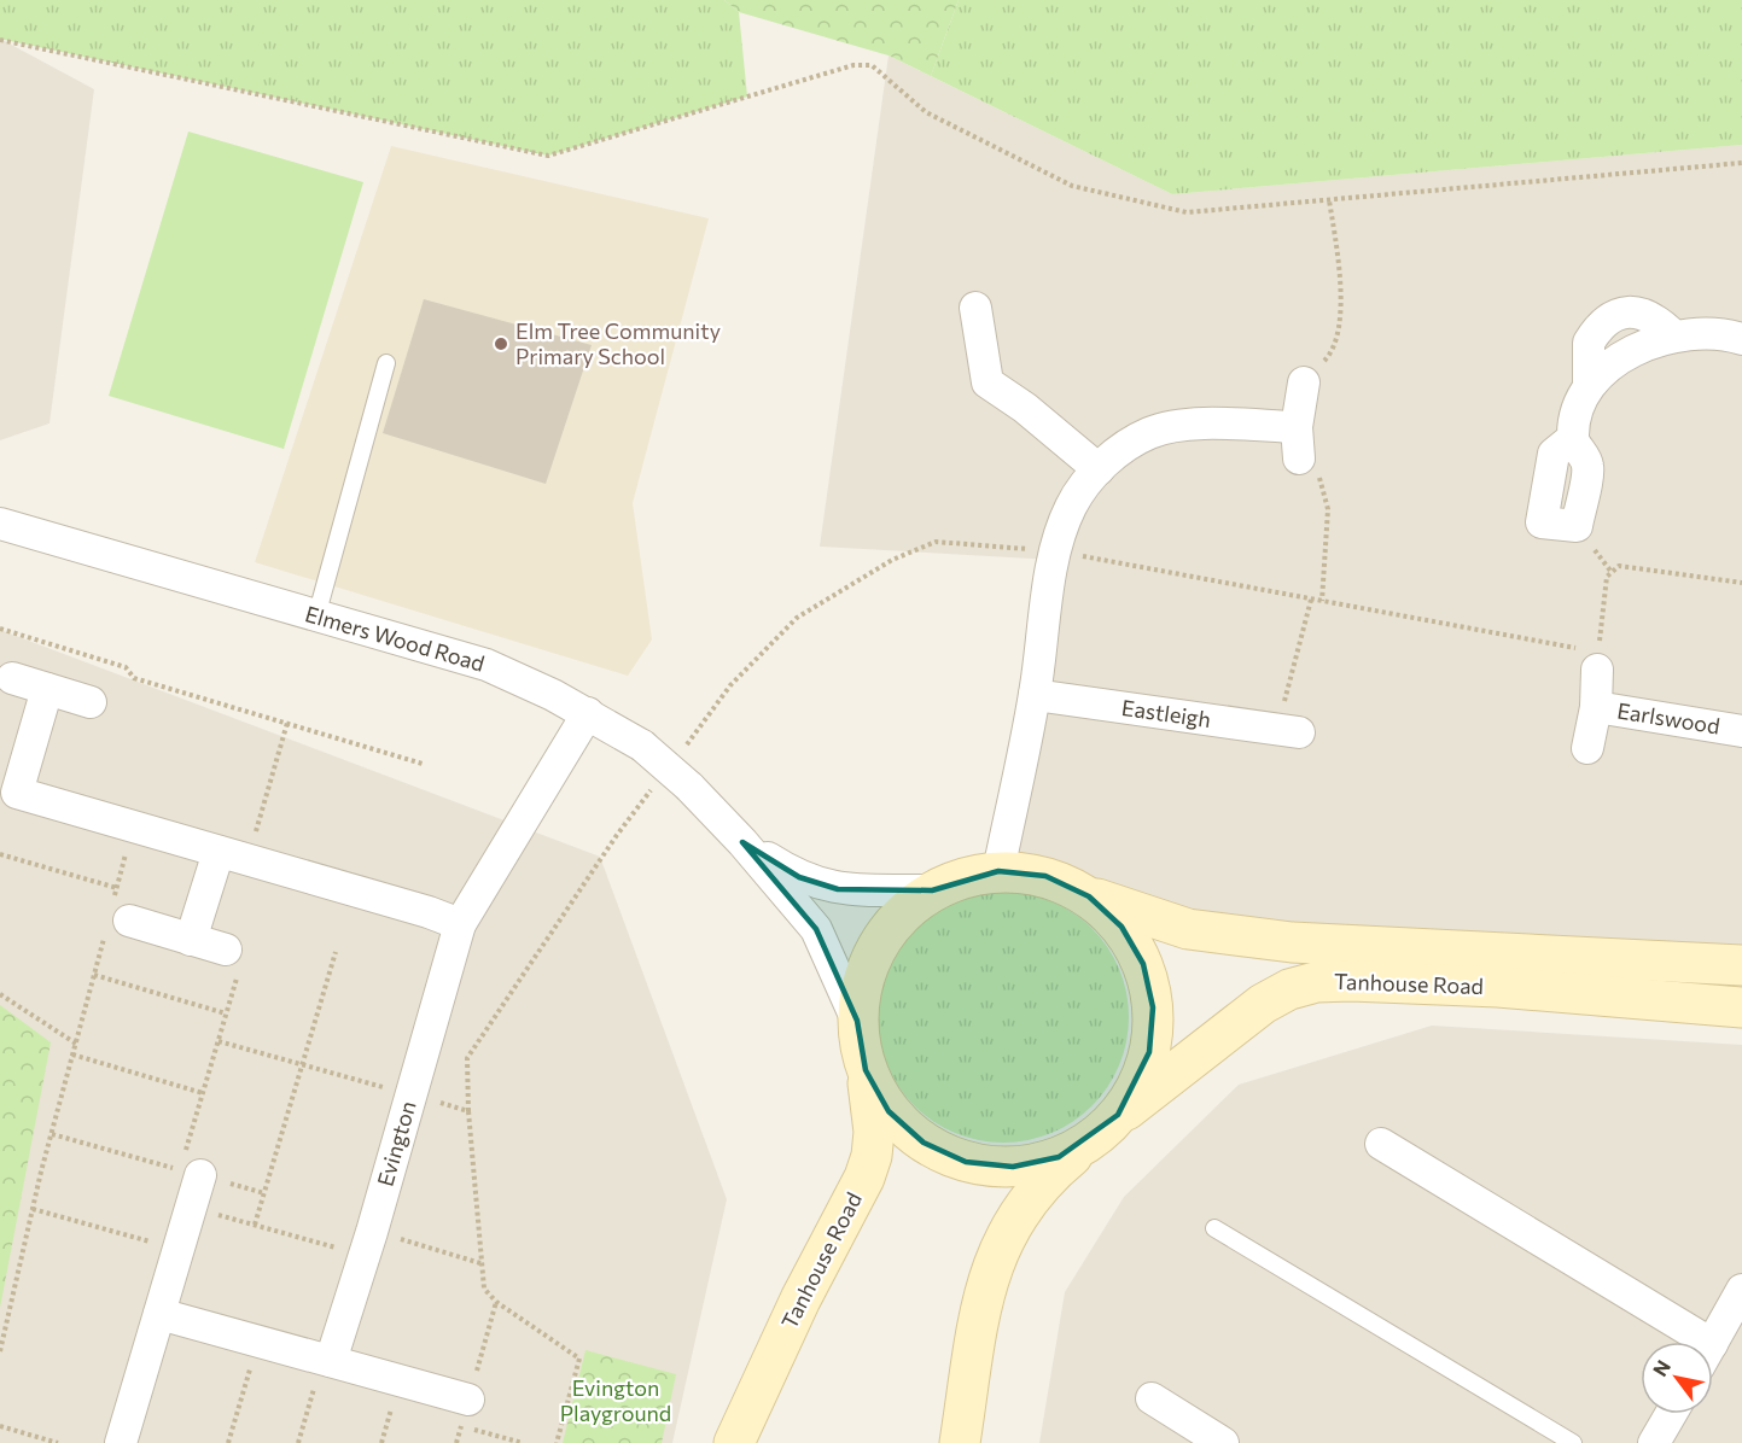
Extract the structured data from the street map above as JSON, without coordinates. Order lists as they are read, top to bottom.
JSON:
{
  "streets": {
    "street": [
      "Elmers Wood Road",
      "Eastleigh",
      "Earlswood",
      "Tanhouse Road",
      "Evington"
    ]
  },
  "crossings": [
    ["Elmers Wood Road", "Tanhouse Road"],
    ["Elmers Wood Road", "Evington"]
  ],
  "parks": ["Evington Playground"],
  "places": ["Elm Tree Community Primary School"],
  "north": "top left"
}
